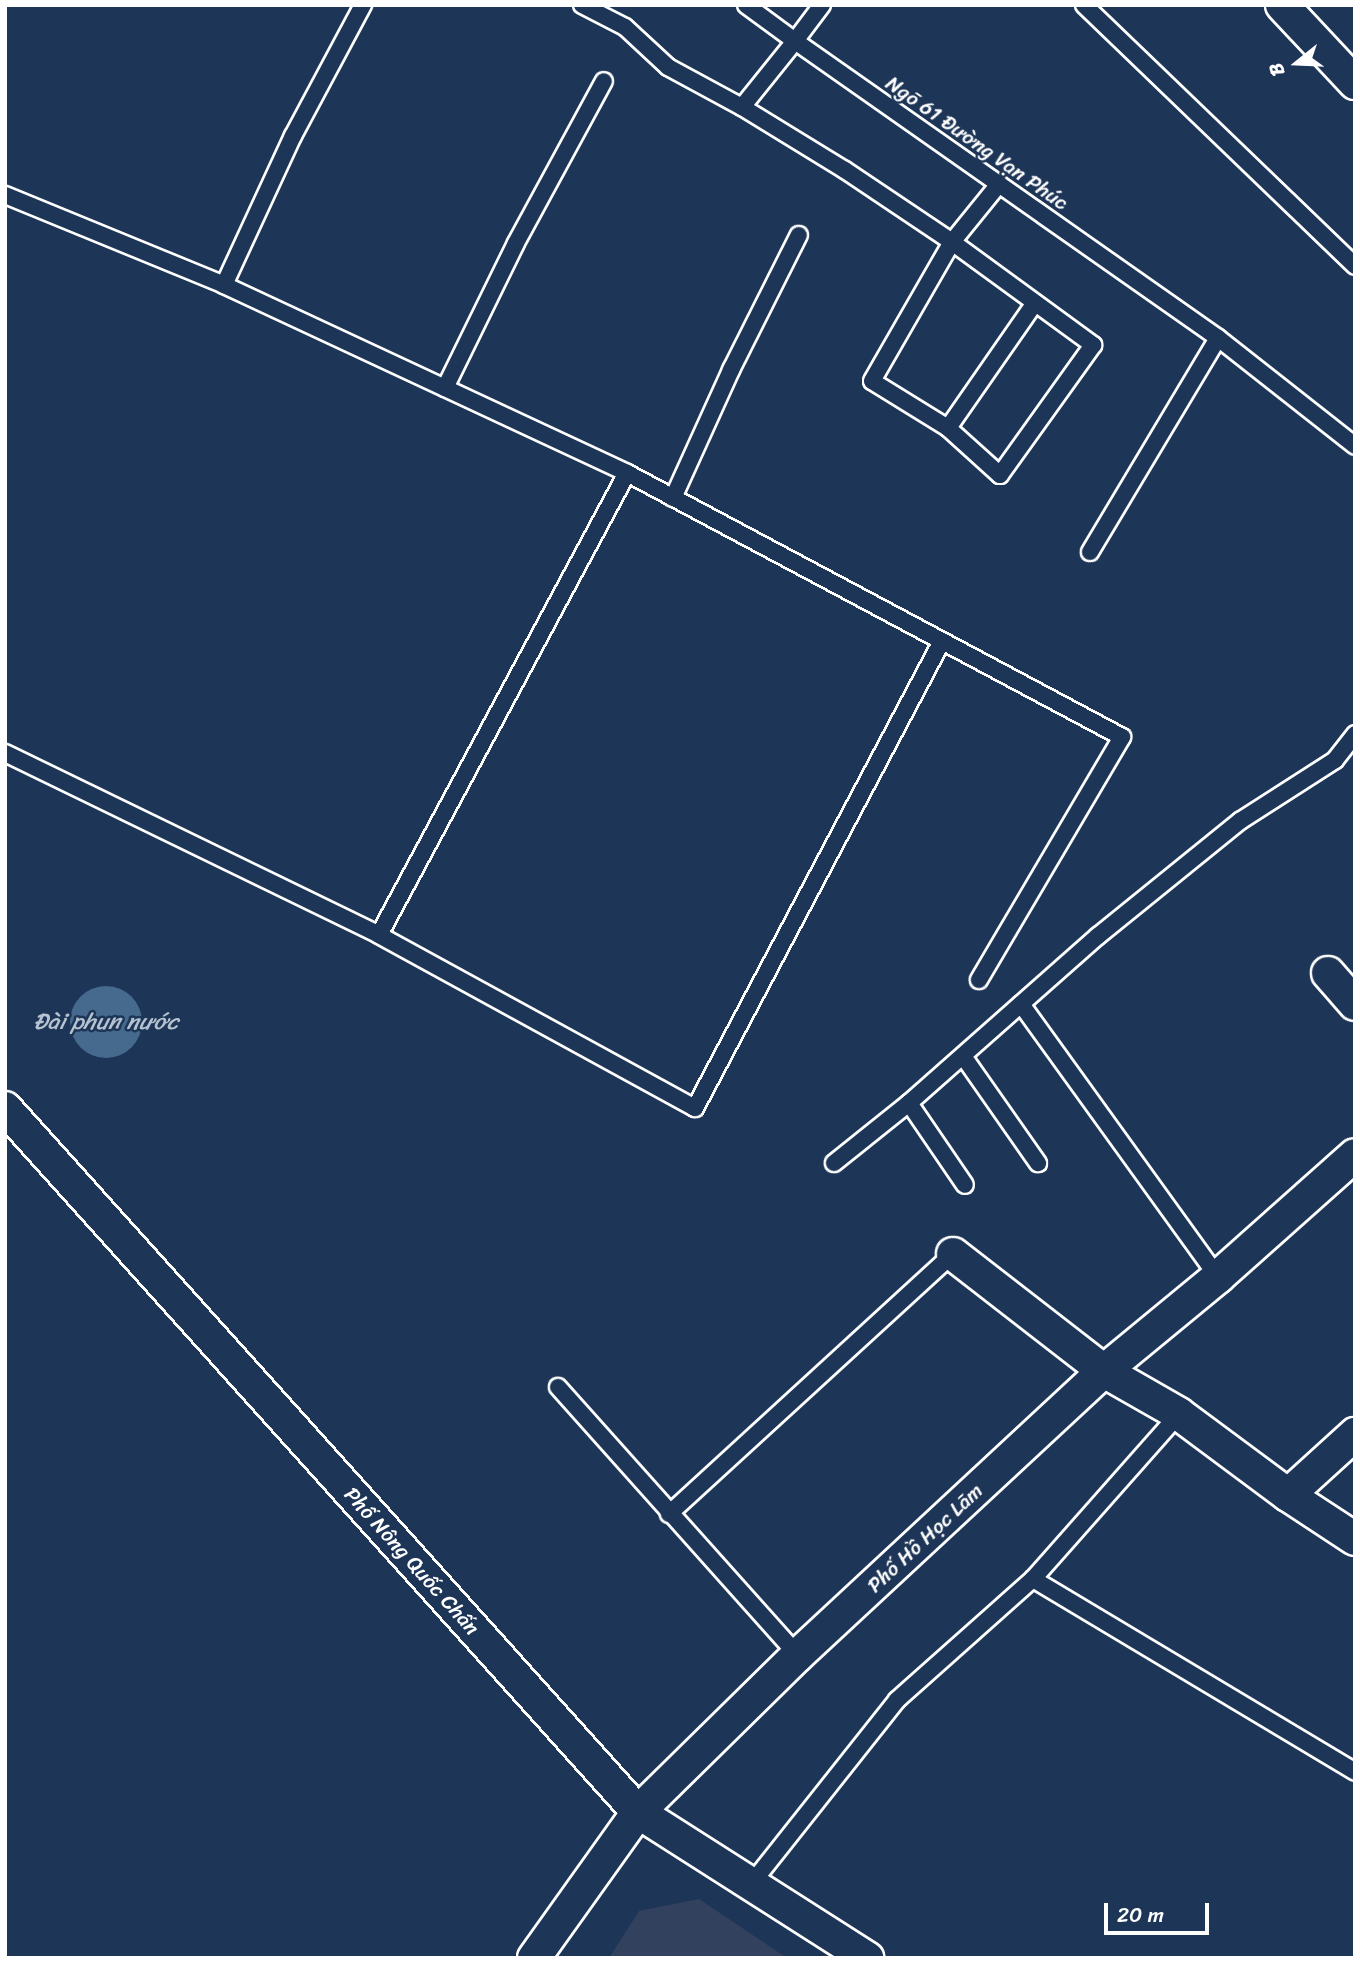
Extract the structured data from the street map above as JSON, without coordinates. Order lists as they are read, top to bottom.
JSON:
{
  "streets": {
    "street": ["Phố Hồ Học Lãm", "Phố Nông Quốc Chấn"],
    "lane": ["Ngõ 61 Đường Vạn Phúc"]
  },
  "crossings": [
    ["Phố Hồ Học Lãm", "Phố Nông Quốc Chấn"]
  ],
  "water": ["Đài phun nước"],
  "scale_bar": "20 m",
  "north": "left"
}
